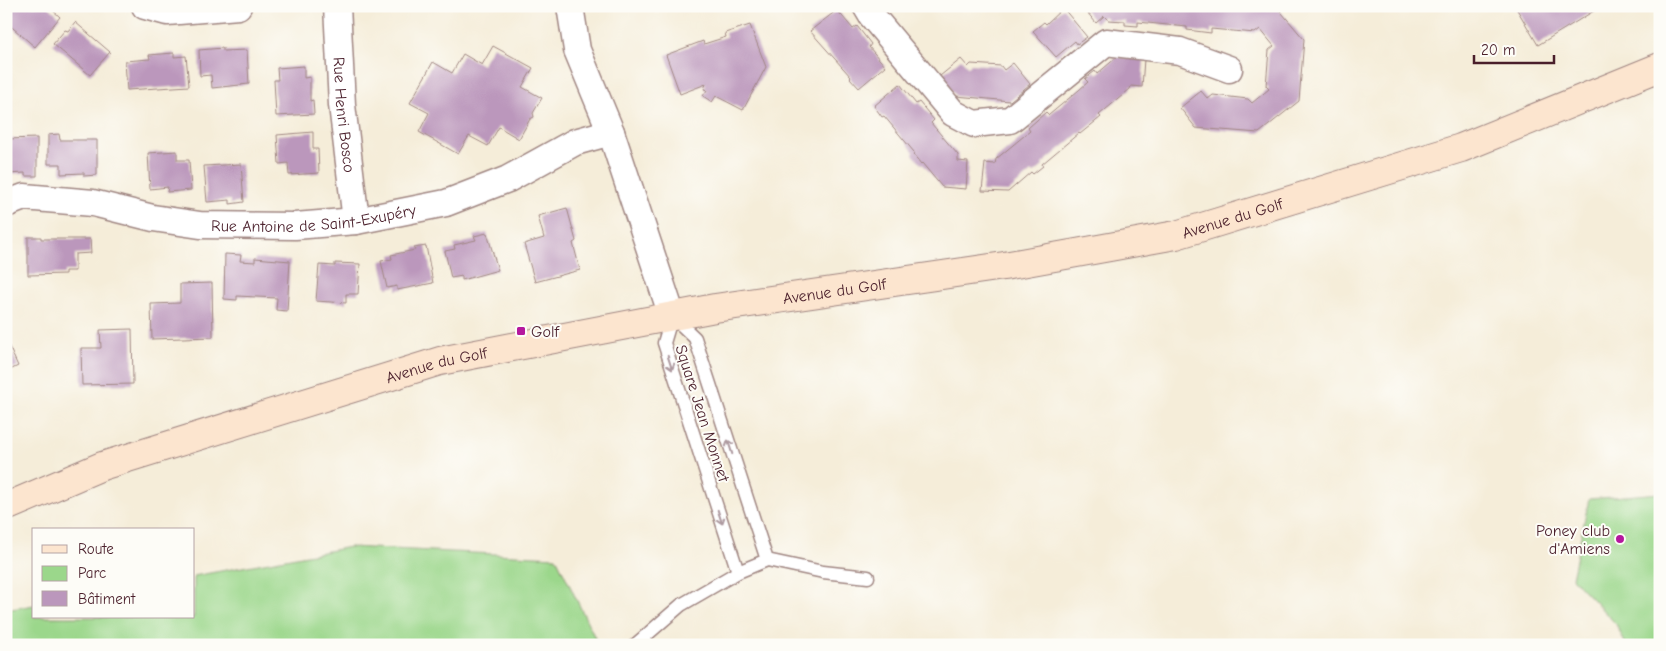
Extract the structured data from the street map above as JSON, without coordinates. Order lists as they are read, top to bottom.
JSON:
{
  "streets": {
    "main road": ["Avenue du Golf"],
    "street": ["Rue Henri Bosco", "Rue Antoine de Saint-Exupéry"],
    "lane": ["Square Jean Monnet"]
  },
  "crossings": [
    ["Rue Henri Bosco", "Rue Antoine de Saint-Exupéry"],
    ["Avenue du Golf", "Square Jean Monnet"]
  ],
  "places": {
    "transit": ["Golf"],
    "other": ["Poney club d'Amiens"]
  },
  "legend": ["Route", "Parc", "Bâtiment"],
  "scale_bar": "20 m"
}
